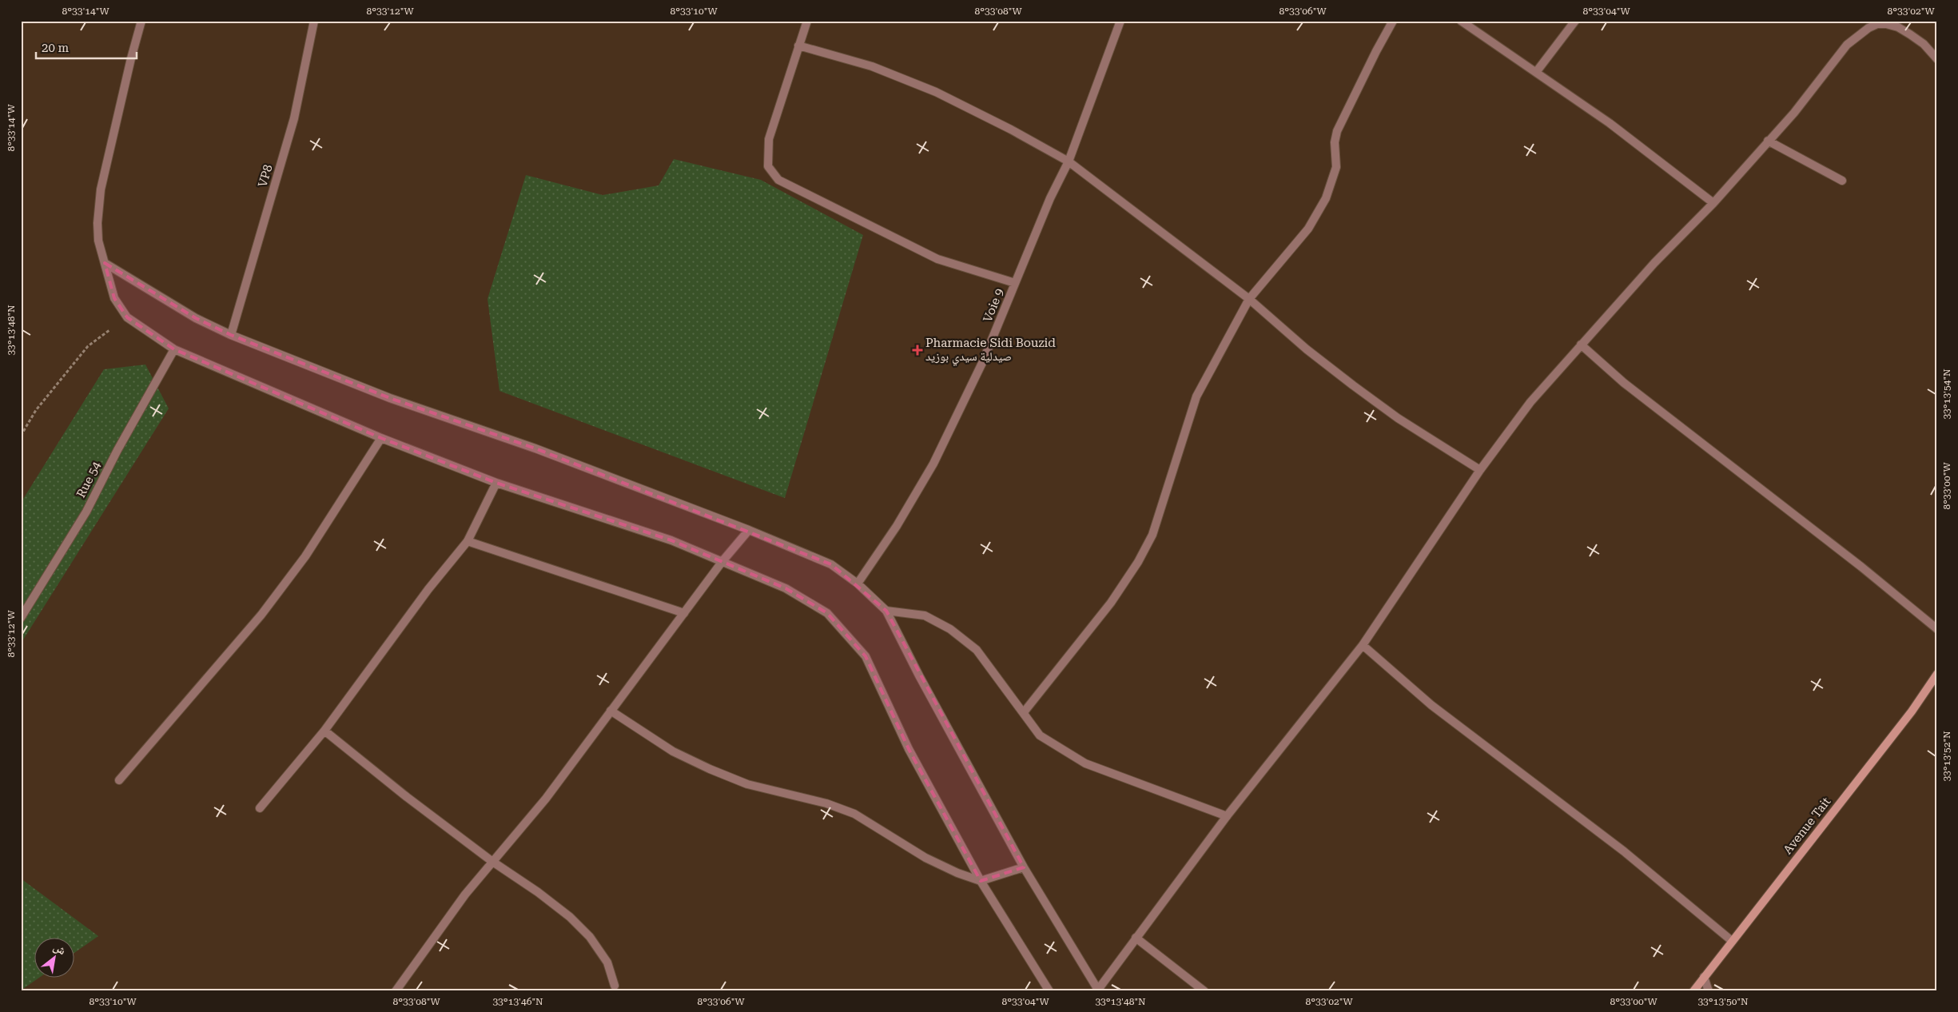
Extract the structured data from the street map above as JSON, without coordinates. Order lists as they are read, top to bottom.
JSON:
{
  "streets": {
    "street": [
      "VP8",
      "Voie 9",
      "Rue 54",
      "Avenue Tait"
    ]
  },
  "places": {
    "health": ["Pharmacie Sidi Bouzid صيدلية سيدي بوزيد"]
  },
  "scale_bar": "20 m",
  "north": "top right",
  "coordinates": [
    "8°33'14\"W",
    "8°33'12\"W",
    "8°33'10\"W",
    "8°33'08\"W",
    "8°33'06\"W",
    "8°33'04\"W",
    "8°33'02\"W",
    "33°13'48\"N",
    "33°13'54\"N",
    "8°33'00\"W",
    "33°13'52\"N",
    "33°13'46\"N",
    "33°13'50\"N"
  ]
}
